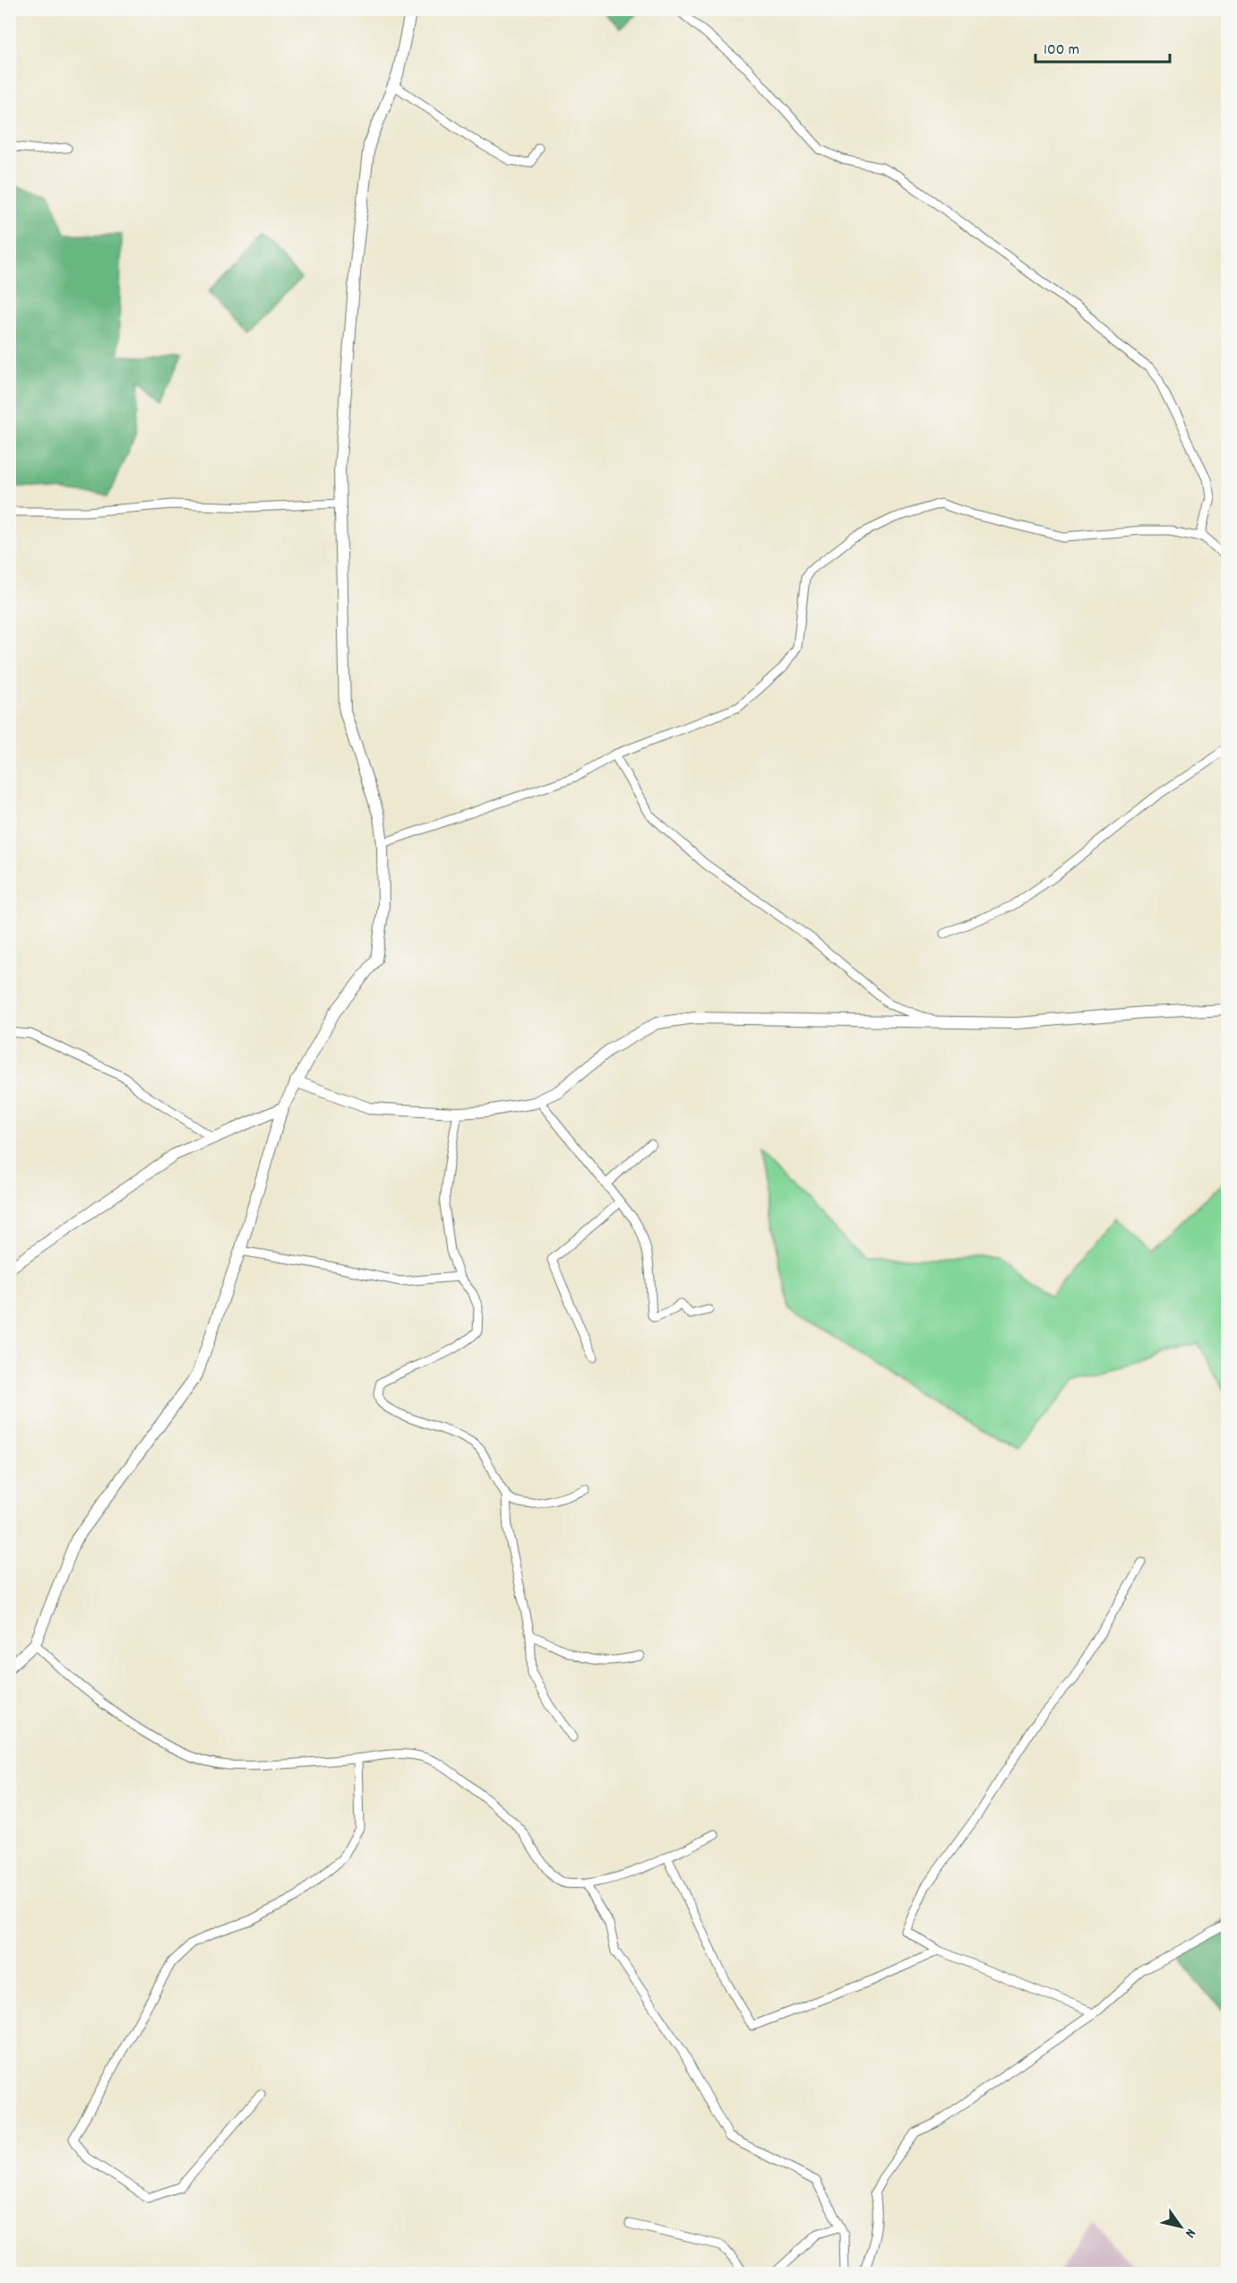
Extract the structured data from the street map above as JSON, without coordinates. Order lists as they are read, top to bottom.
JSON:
{
  "scale_bar": "100 m",
  "north": "bottom right"
}
